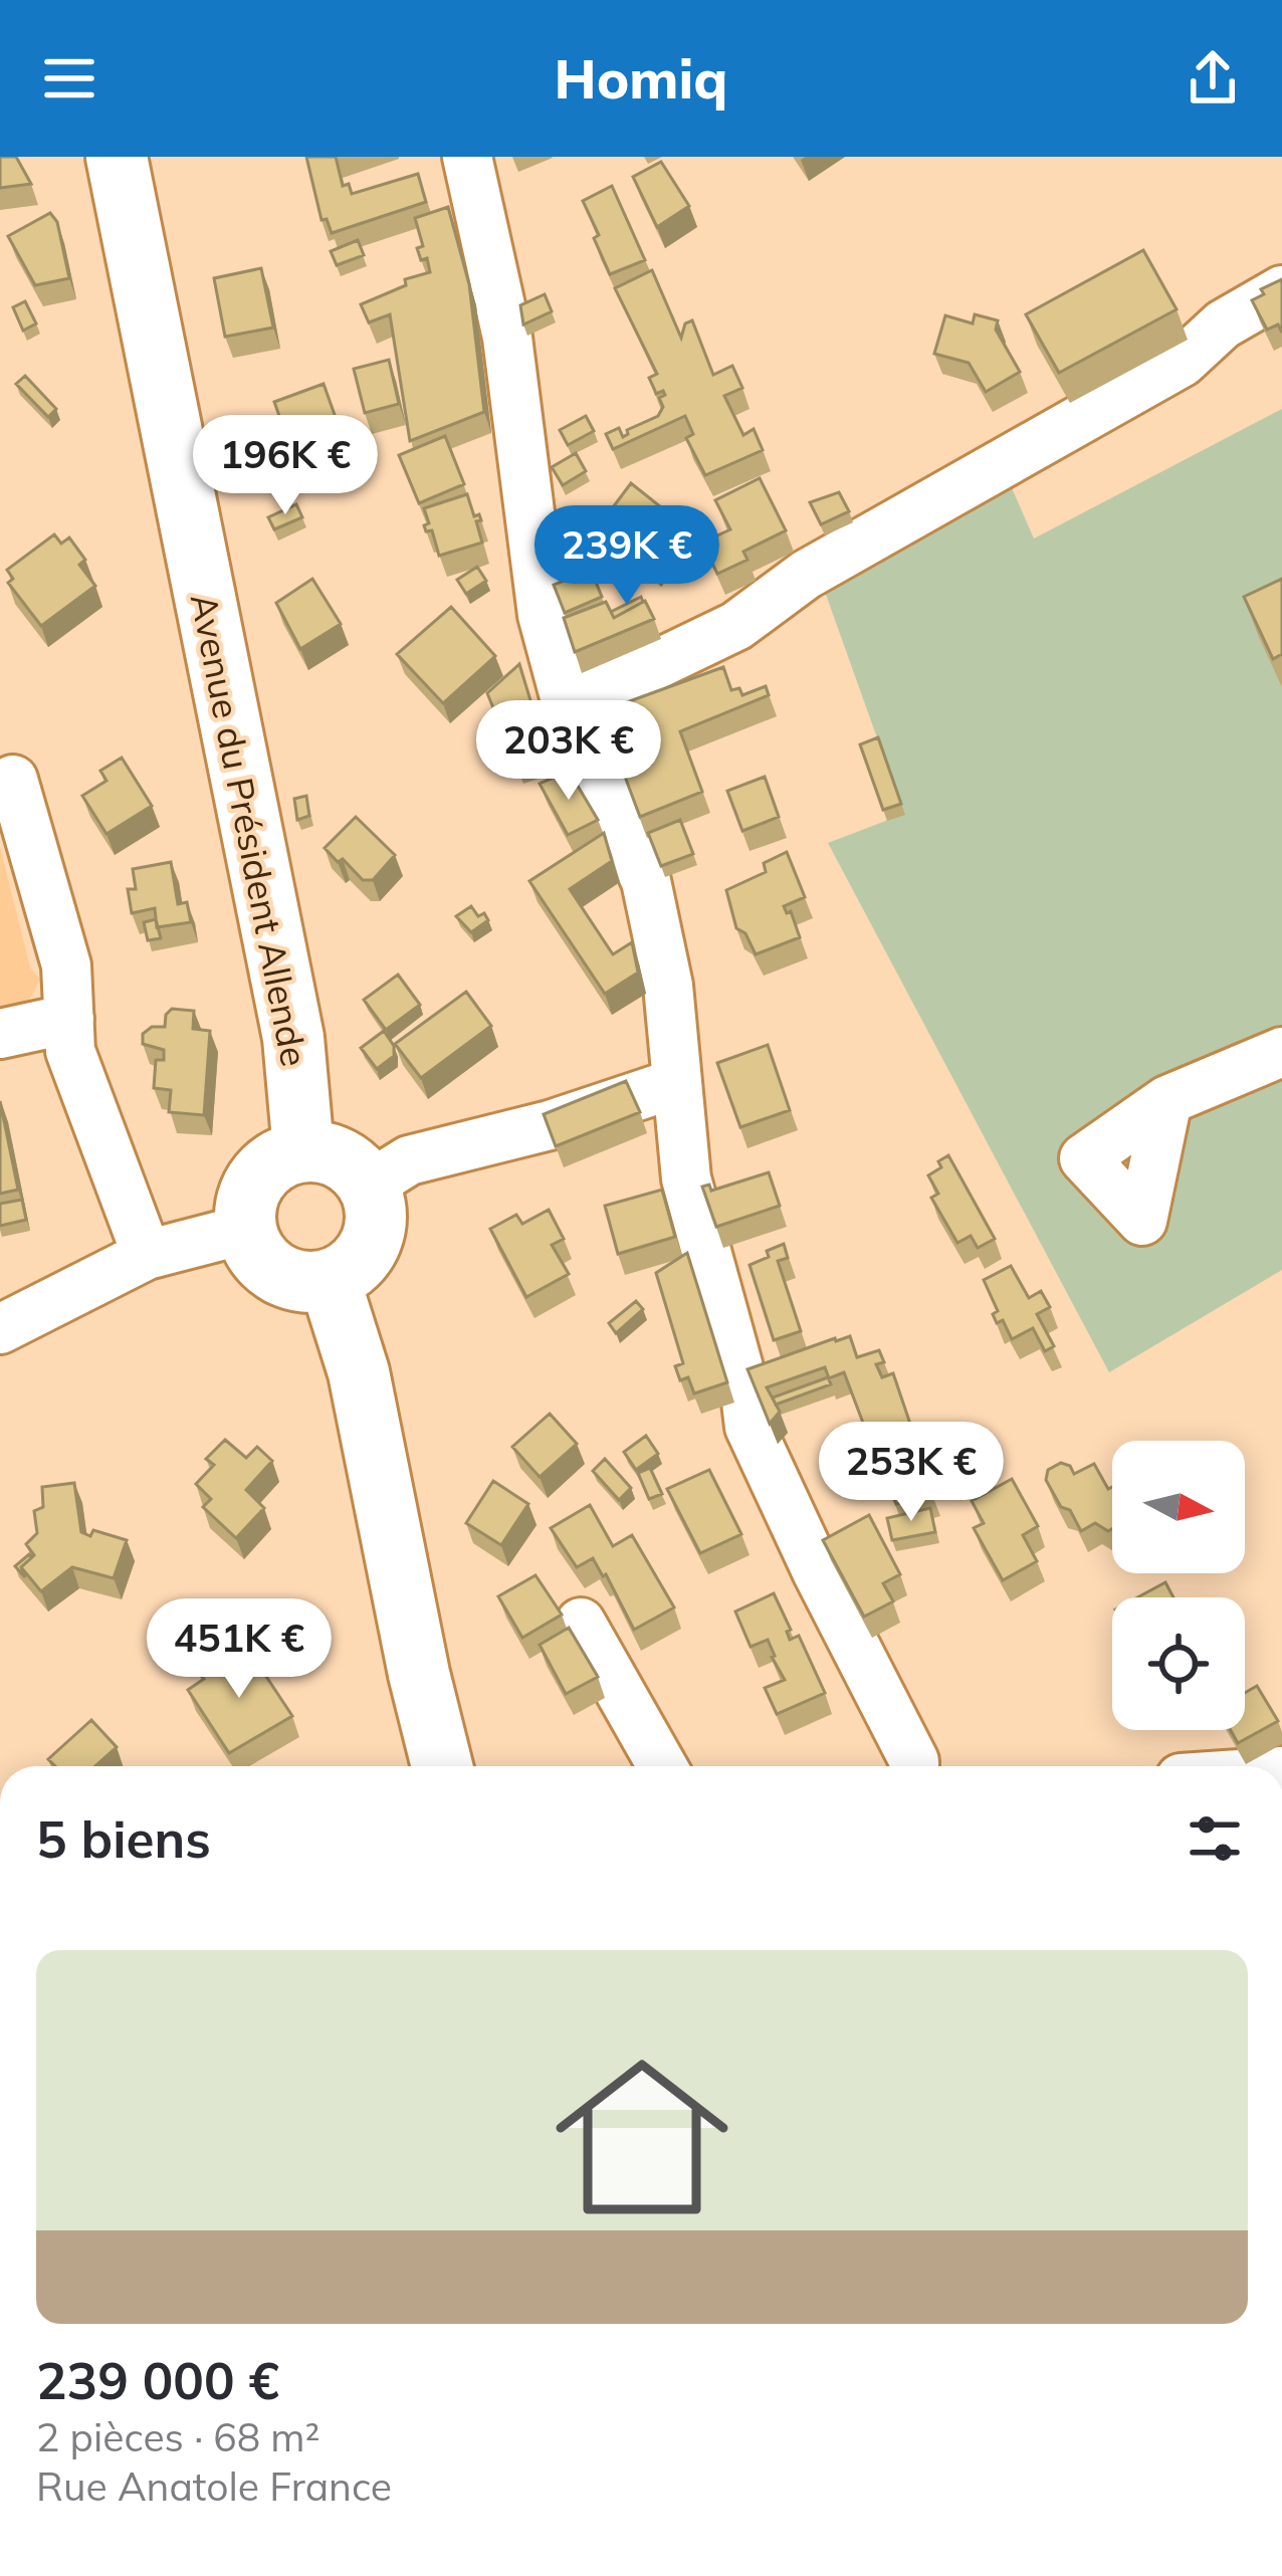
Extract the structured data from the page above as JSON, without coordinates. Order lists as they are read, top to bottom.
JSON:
{
  "streets": {
    "main road": ["Avenue du Président Allende"]
  },
  "north": "right",
  "page": {
    "header": "Homiq",
    "price": [
      "196K €",
      "239K €",
      "203K €",
      "253K €",
      "451K €"
    ],
    "heading": "5 biens",
    "list": [
      {
        "name": "239 000 €",
        "note": "2 pièces · 68 m² · Rue Anatole France"
      }
    ]
  }
}
